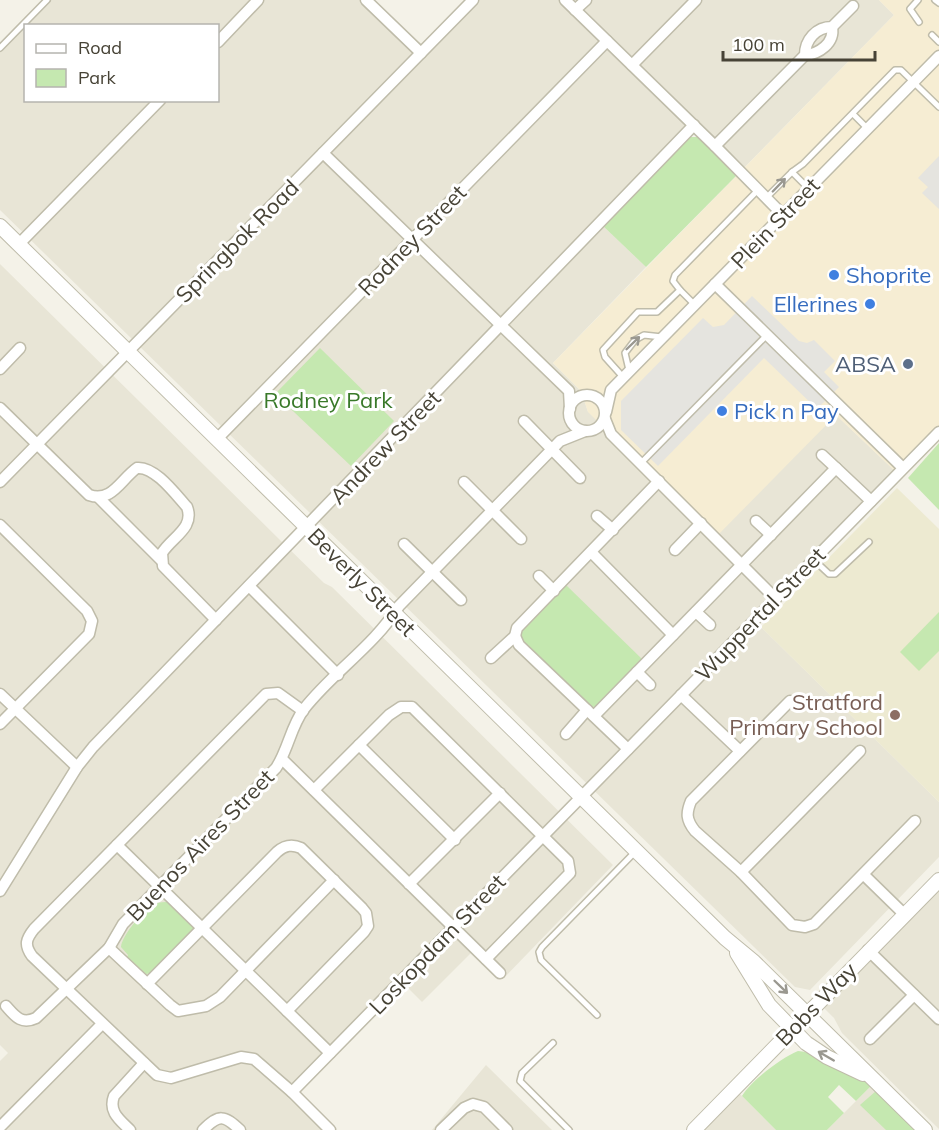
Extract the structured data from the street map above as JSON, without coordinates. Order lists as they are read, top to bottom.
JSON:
{
  "streets": {
    "street": [
      "Plein Street",
      "Rodney Street",
      "Springbok Road",
      "Andrew Street",
      "Beverly Street",
      "Wuppertal Street",
      "Buenos Aires Street",
      "Loskopdam Street",
      "Bobs Way"
    ]
  },
  "crossings": [
    ["Rodney Street", "Beverly Street"],
    ["Springbok Road", "Beverly Street"],
    ["Andrew Street", "Beverly Street"],
    ["Beverly Street", "Wuppertal Street"],
    ["Beverly Street", "Buenos Aires Street"],
    ["Beverly Street", "Loskopdam Street"],
    ["Beverly Street", "Bobs Way"],
    ["Wuppertal Street", "Loskopdam Street"]
  ],
  "parks": ["Rodney Park"],
  "places": [
    "Shoprite",
    "Ellerines",
    "ABSA",
    "Pick n Pay",
    "Stratford Primary School"
  ],
  "legend": ["Road", "Park"],
  "scale_bar": "100 m"
}
